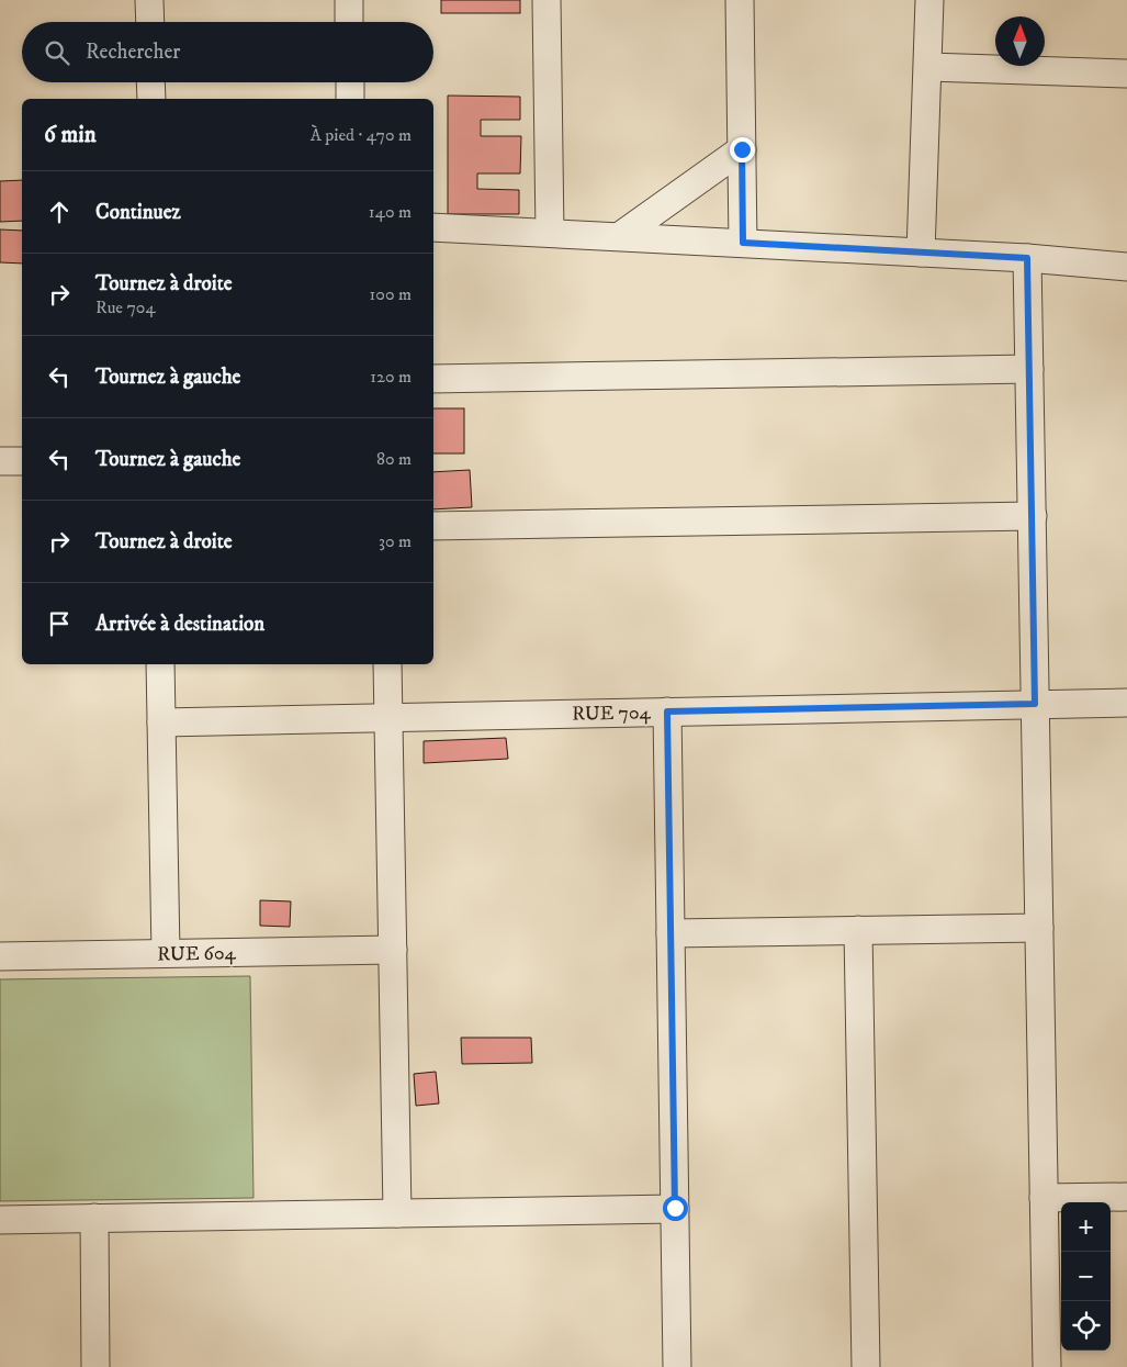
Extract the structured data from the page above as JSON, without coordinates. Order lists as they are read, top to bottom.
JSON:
{
  "streets": {
    "street": ["RUE 704", "RUE 604"]
  },
  "north": "top",
  "page": {
    "search": "Rechercher",
    "heading": ["6 min", "À pied · 470 m"],
    "list": [
      ["Continuez", "140 m"],
      ["Tournez à droite", "Rue 704", "100 m"],
      ["Tournez à gauche", "120 m"],
      ["Tournez à gauche", "80 m"],
      ["Tournez à droite", "30 m"],
      "Arrivée à destination"
    ],
    "map_buttons": ["+", "−"]
  }
}
